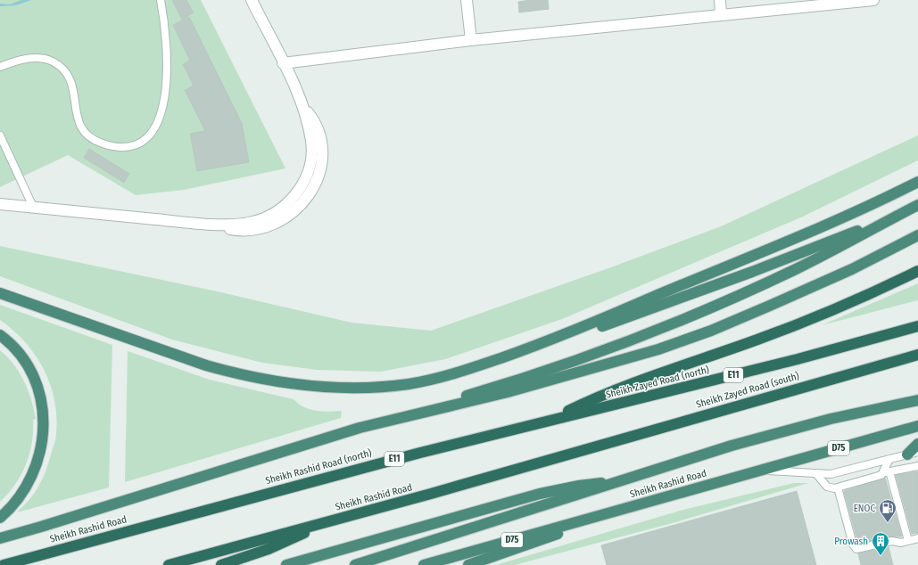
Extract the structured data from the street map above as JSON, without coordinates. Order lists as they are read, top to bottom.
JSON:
{
  "streets": {
    "highway": [
      "E11",
      "Sheikh Zayed Road (north)",
      "Sheikh Zayed Road (south)",
      "D75",
      "Sheikh Rashid Road (north)",
      "Sheikh Rashid Road"
    ]
  },
  "crossings": [
    ["Sheikh Zayed Road (north)", "Sheikh Rashid Road (north)"],
    ["Sheikh Zayed Road (south)", "Sheikh Rashid Road"]
  ],
  "places": {
    "fuel station": ["ENOC"],
    "building": ["Prowash"]
  }
}
